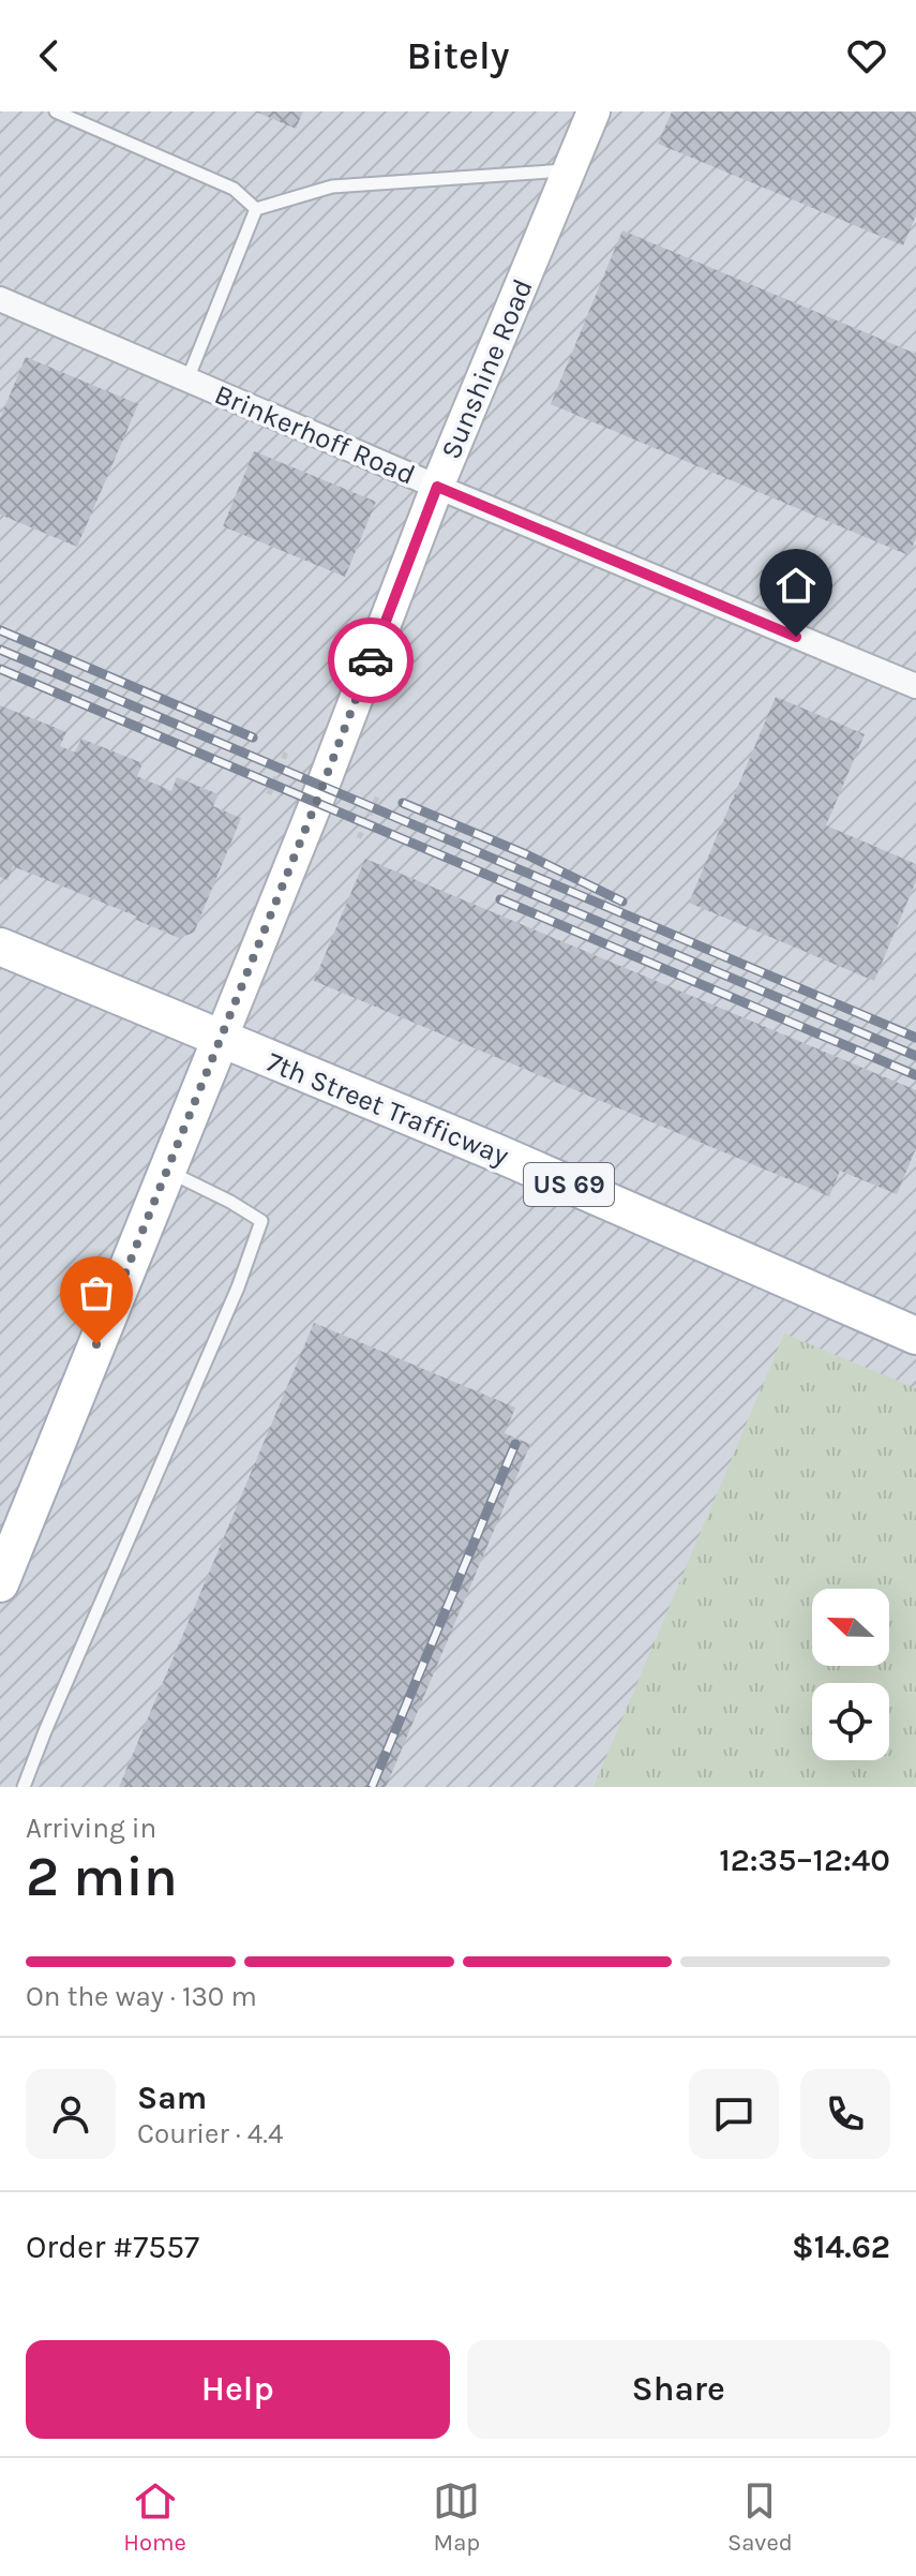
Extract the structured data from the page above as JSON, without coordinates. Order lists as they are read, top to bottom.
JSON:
{
  "streets": {
    "main road": ["Sunshine Road", "7th Street Trafficway", "US 69"],
    "street": ["Brinkerhoff Road"]
  },
  "crossings": [
    ["Sunshine Road", "Brinkerhoff Road"],
    ["Sunshine Road", "7th Street Trafficway"]
  ],
  "north": "left",
  "page": {
    "header": "Bitely",
    "heading": ["2 min", "Arriving in", "12:35–12:40"],
    "panel": [
      "Sam",
      "Courier · 4.4",
      "Order #7557",
      "$14.62"
    ],
    "bar": "On the way · 130 m",
    "buttons": ["Help", "Share"],
    "tabs": ["Home", "Map", "Saved"]
  }
}
